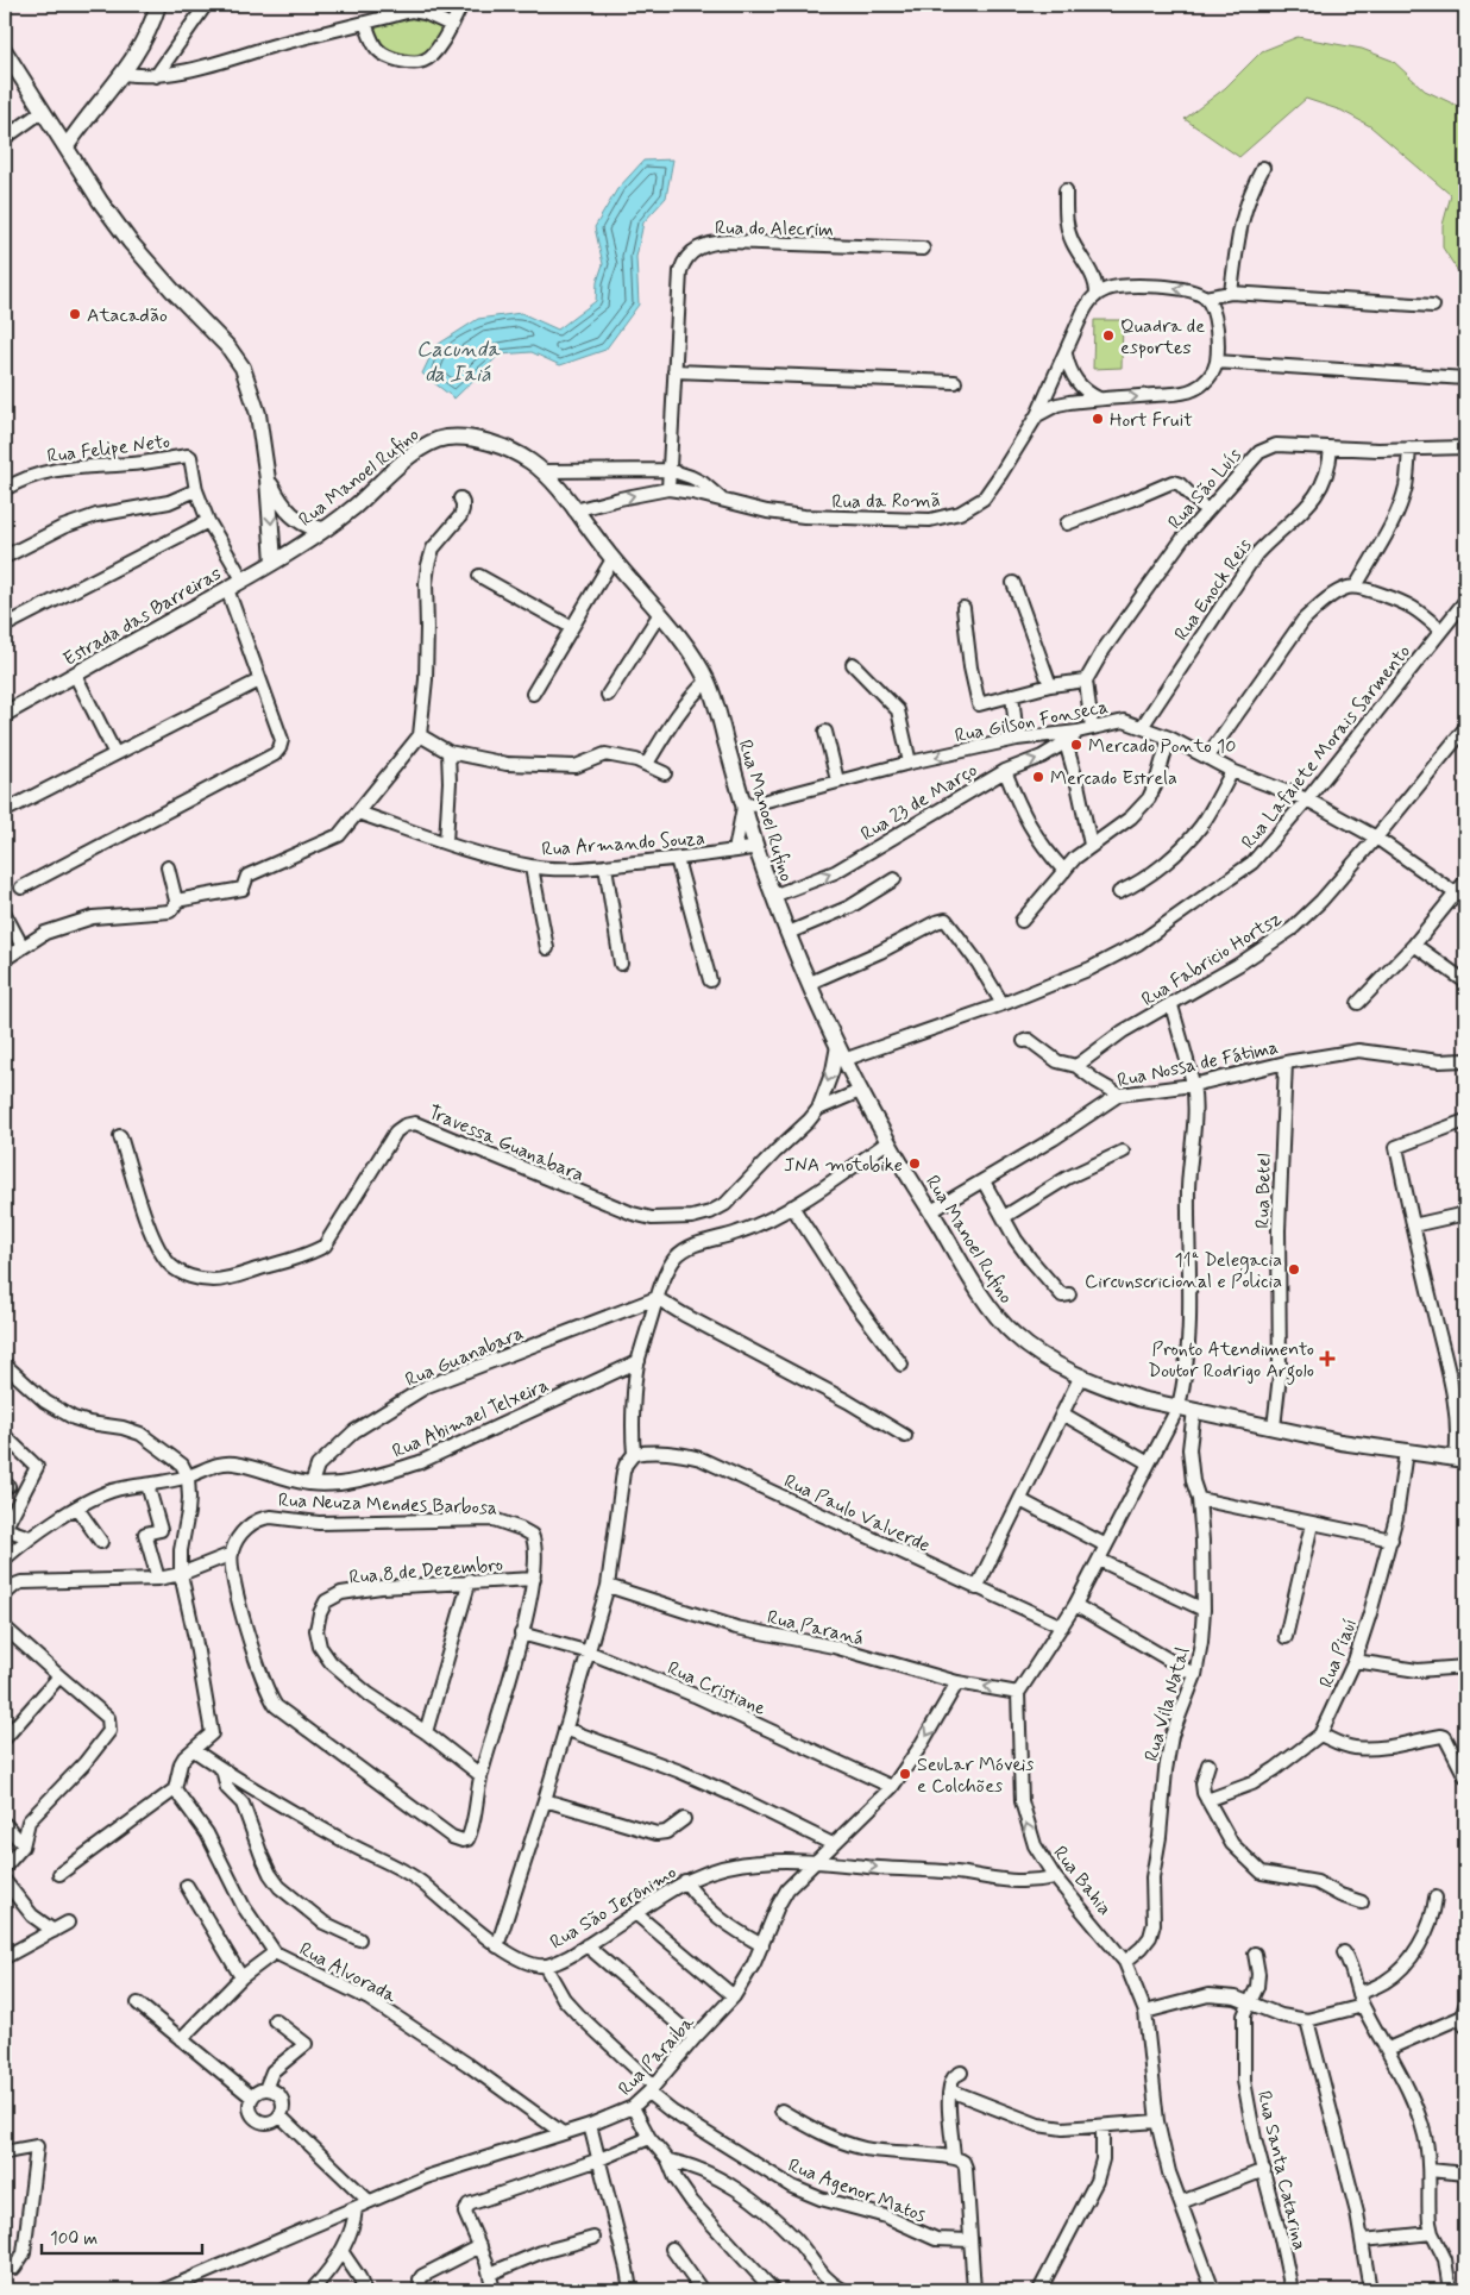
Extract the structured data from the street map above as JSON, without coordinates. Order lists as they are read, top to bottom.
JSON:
{
  "streets": {
    "main road": ["Rua Manoel Rufino", "Estrada das Barreiras"],
    "street": [
      "Rua do Alecrim",
      "Rua Felipe Neto",
      "Rua São Luís",
      "Rua da Romã",
      "Rua Enock Reis",
      "Rua Gilson Fonseca",
      "Rua Lafaiete Morais Sarmento",
      "Rua 23 de Março",
      "Rua Armando Souza",
      "Rua Fabricio Hortsz",
      "Rua Nossa de Fátima",
      "Travessa Guanabara",
      "Rua Betel",
      "Rua Guanabara",
      "Rua Abimael Telxeira",
      "Rua Neuza Mendes Barbosa",
      "Rua Paulo Valverde",
      "Rua 8 de Dezembro",
      "Rua Paraná",
      "Rua Piauí",
      "Rua Cristiane",
      "Rua Vila Natal",
      "Rua Bahia",
      "Rua São Jerônimo",
      "Rua Alvorada",
      "Rua Paraiba",
      "Rua Santa Catarina",
      "Rua Agenor Matos"
    ]
  },
  "crossings": [
    ["Rua do Alecrim", "Rua da Romã"],
    ["Rua Felipe Neto", "Estrada das Barreiras"],
    ["Rua Manoel Rufino", "Rua da Romã"],
    ["Rua Manoel Rufino", "Estrada das Barreiras"],
    ["Rua Manoel Rufino", "Rua Gilson Fonseca"],
    ["Rua Manoel Rufino", "Rua Lafaiete Morais Sarmento"],
    ["Rua Manoel Rufino", "Rua 23 de Março"],
    ["Rua Manoel Rufino", "Rua Armando Souza"],
    ["Rua Manoel Rufino", "Rua Nossa de Fátima"],
    ["Rua Manoel Rufino", "Travessa Guanabara"],
    ["Rua Manoel Rufino", "Rua Betel"],
    ["Rua Manoel Rufino", "Rua Piauí"],
    ["Rua Manoel Rufino", "Rua Vila Natal"],
    ["Rua São Luís", "Rua Enock Reis"],
    ["Rua Enock Reis", "Rua Gilson Fonseca"],
    ["Rua Gilson Fonseca", "Rua Lafaiete Morais Sarmento"],
    ["Rua Gilson Fonseca", "Rua 23 de Março"],
    ["Rua Gilson Fonseca", "Rua Fabricio Hortsz"],
    ["Rua Lafaiete Morais Sarmento", "Travessa Guanabara"],
    ["Rua Nossa de Fátima", "Rua Betel"],
    ["Rua Guanabara", "Rua Abimael Telxeira"],
    ["Rua Neuza Mendes Barbosa", "Rua 8 de Dezembro"],
    ["Rua Paraná", "Rua Bahia"],
    ["Rua Paraná", "Rua Paraiba"],
    ["Rua Cristiane", "Rua Paraiba"],
    ["Rua Vila Natal", "Rua Bahia"],
    ["Rua Bahia", "Rua São Jerônimo"],
    ["Rua São Jerônimo", "Rua Paraiba"],
    ["Rua São Jerônimo", "Rua Agenor Matos"],
    ["Rua Alvorada", "Rua Paraiba"],
    ["Rua Paraiba", "Rua Agenor Matos"]
  ],
  "water": ["Cacunda da Iaiá"],
  "places": {
    "other": [
      "Atacadão",
      "Quadra de esportes",
      "Hort Fruit",
      "Mercado Ponto 10",
      "Mercado Estrela",
      "JNA motobike",
      "11ª Delegacia Circunscricional e Policia",
      "SeuLar Móveis e Colchões"
    ],
    "health": ["Pronto Atendimento Doutor Rodrigo Argolo"]
  },
  "scale_bar": "100 m"
}
